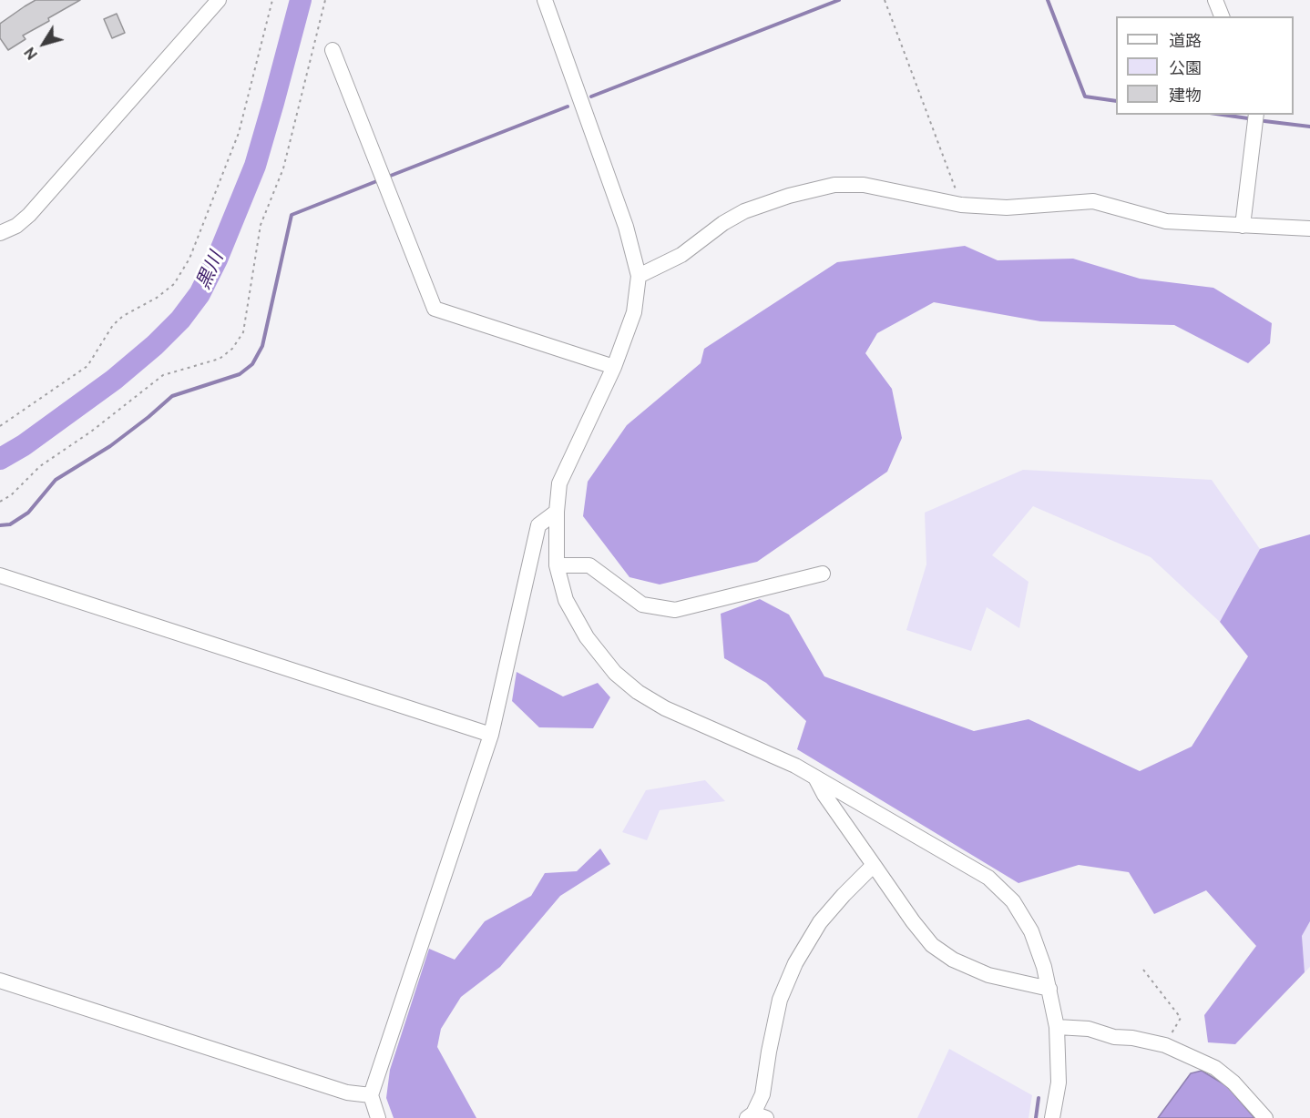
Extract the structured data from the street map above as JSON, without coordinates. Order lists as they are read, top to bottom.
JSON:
{
  "water": ["黒川"],
  "legend": ["道路", "公園", "建物"],
  "north": "bottom left"
}
